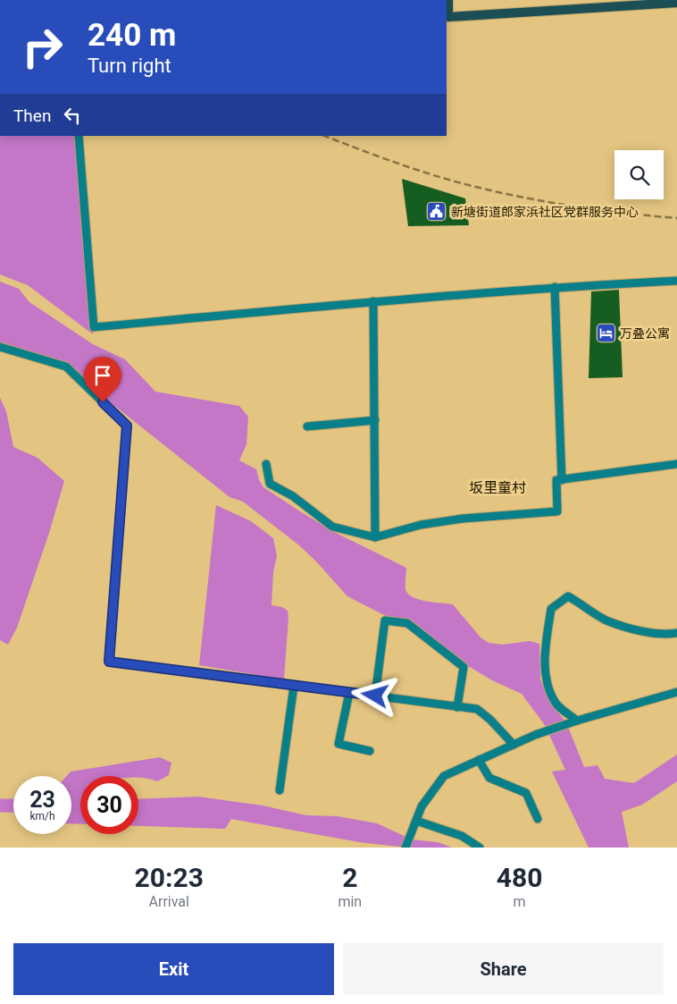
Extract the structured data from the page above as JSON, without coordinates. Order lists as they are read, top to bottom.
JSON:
{
  "districts": ["坂里童村"],
  "places": {
    "public building": ["新塘街道郎家浜社区党群服务中心"],
    "hotel": ["万叠公寓"]
  },
  "page": {
    "turn": ["240 m", "Turn right"],
    "then": "Then",
    "speed": "23 km/h",
    "limit": "30",
    "eta": [
      "20:23",
      "Arrival",
      "2",
      "min",
      "480",
      "m"
    ],
    "buttons": ["Exit", "Share"]
  }
}
